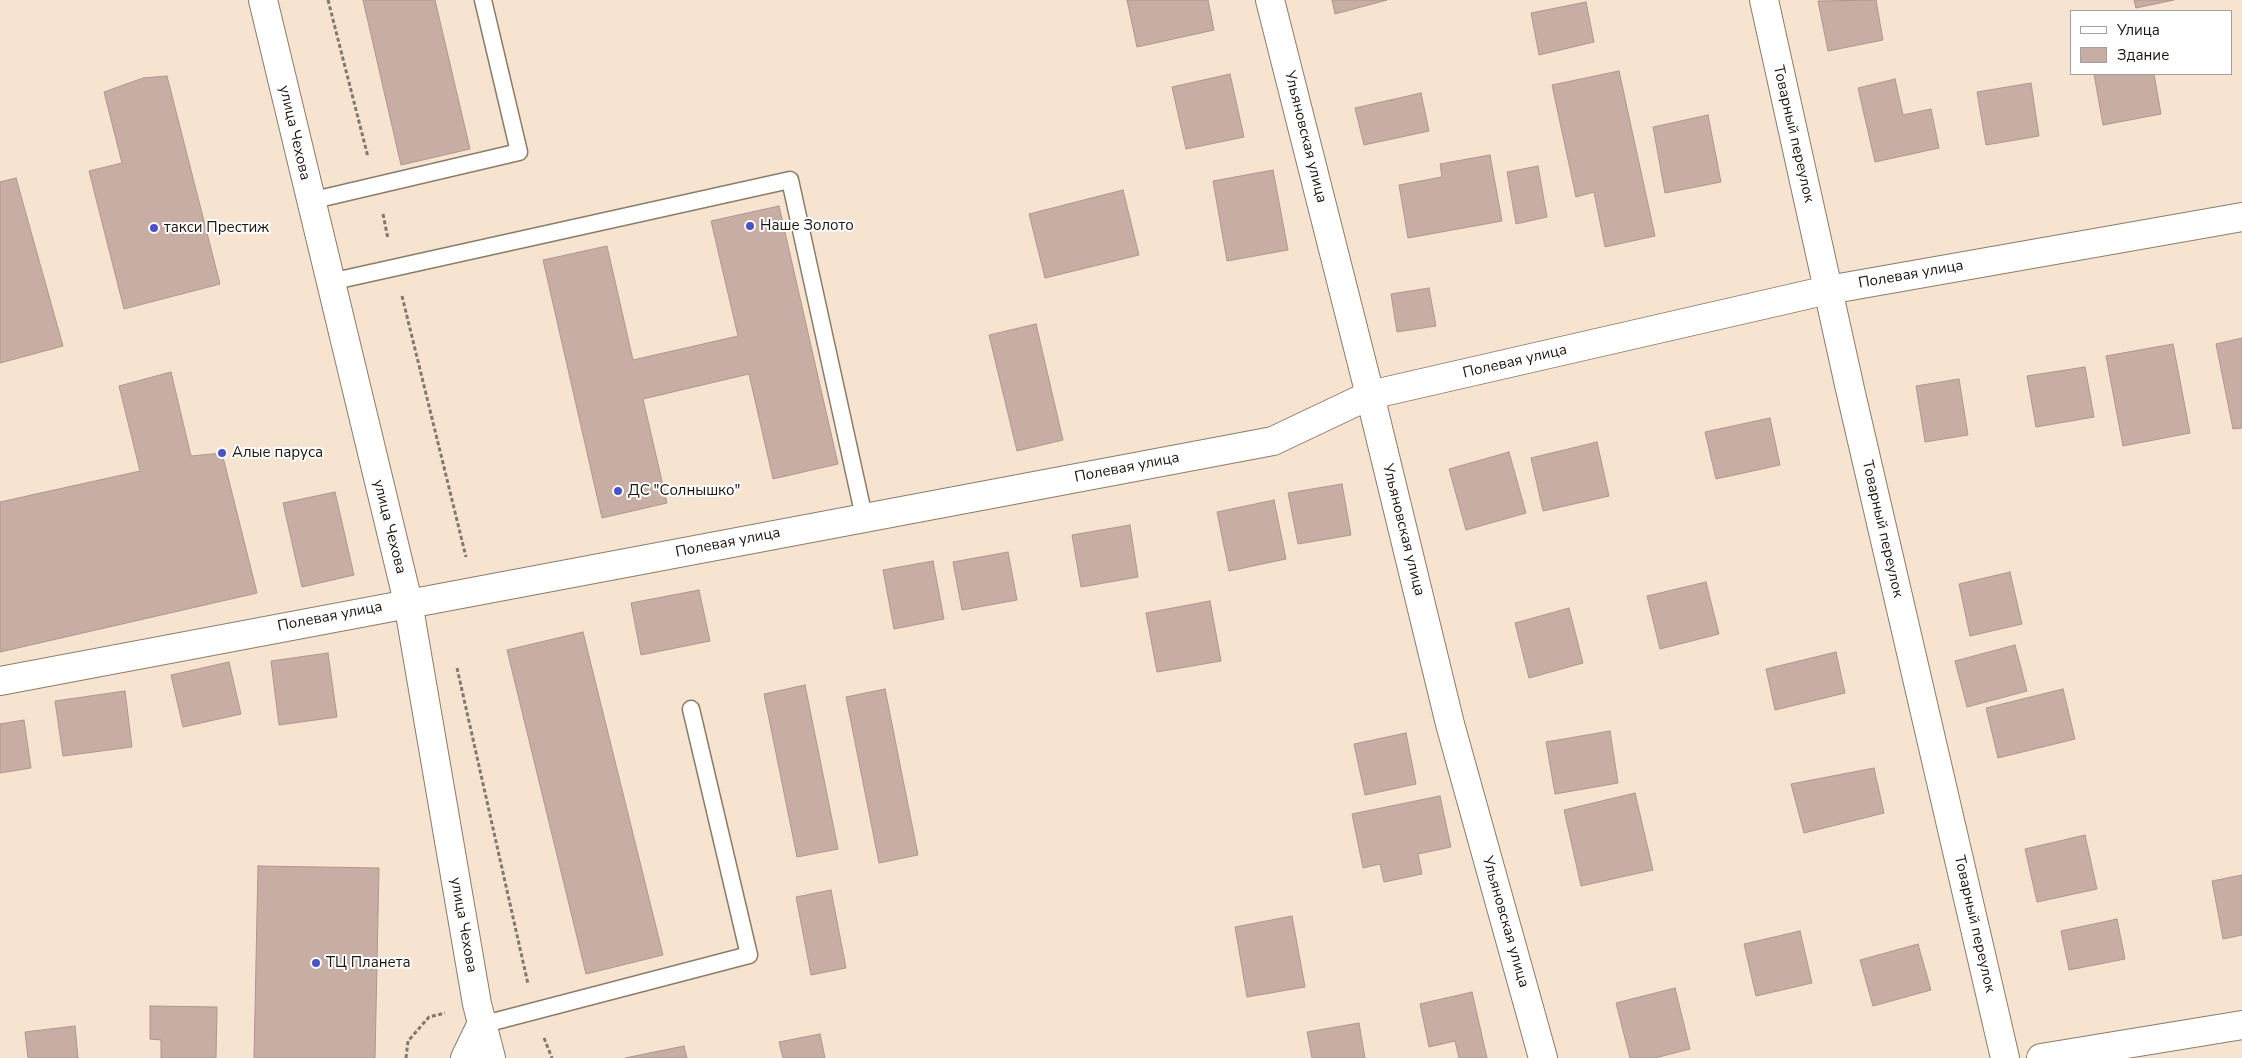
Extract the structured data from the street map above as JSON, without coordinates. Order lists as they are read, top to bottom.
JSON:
{
  "streets": {
    "street": [
      "улица Чехова",
      "Товарный переулок",
      "Ульяновская улица",
      "Полевая улица"
    ]
  },
  "crossings": [
    ["улица Чехова", "Полевая улица"],
    ["Товарный переулок", "Полевая улица"],
    ["Ульяновская улица", "Полевая улица"]
  ],
  "places": [
    "Наше Золото",
    "такси Престиж",
    "Алые паруса",
    "ДС \"Солнышко\"",
    "ТЦ Планета"
  ],
  "legend": ["Улица", "Здание"]
}
